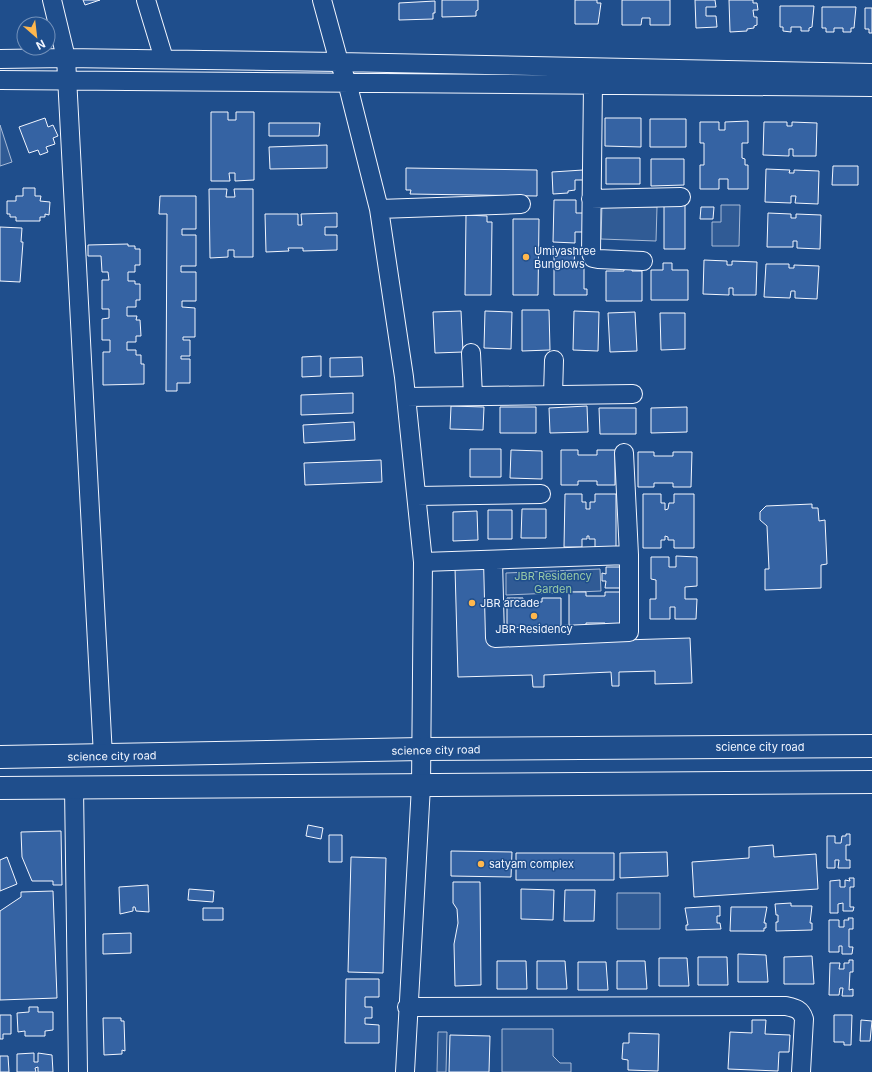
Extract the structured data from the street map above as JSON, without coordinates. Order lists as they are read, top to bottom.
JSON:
{
  "streets": {
    "main road": ["science city road"]
  },
  "parks": ["JBR Residency Garden"],
  "places": [
    "Umiyashree Bunglows",
    "JBR arcade",
    "JBR Residency",
    "satyam complex"
  ],
  "north": "bottom right"
}
